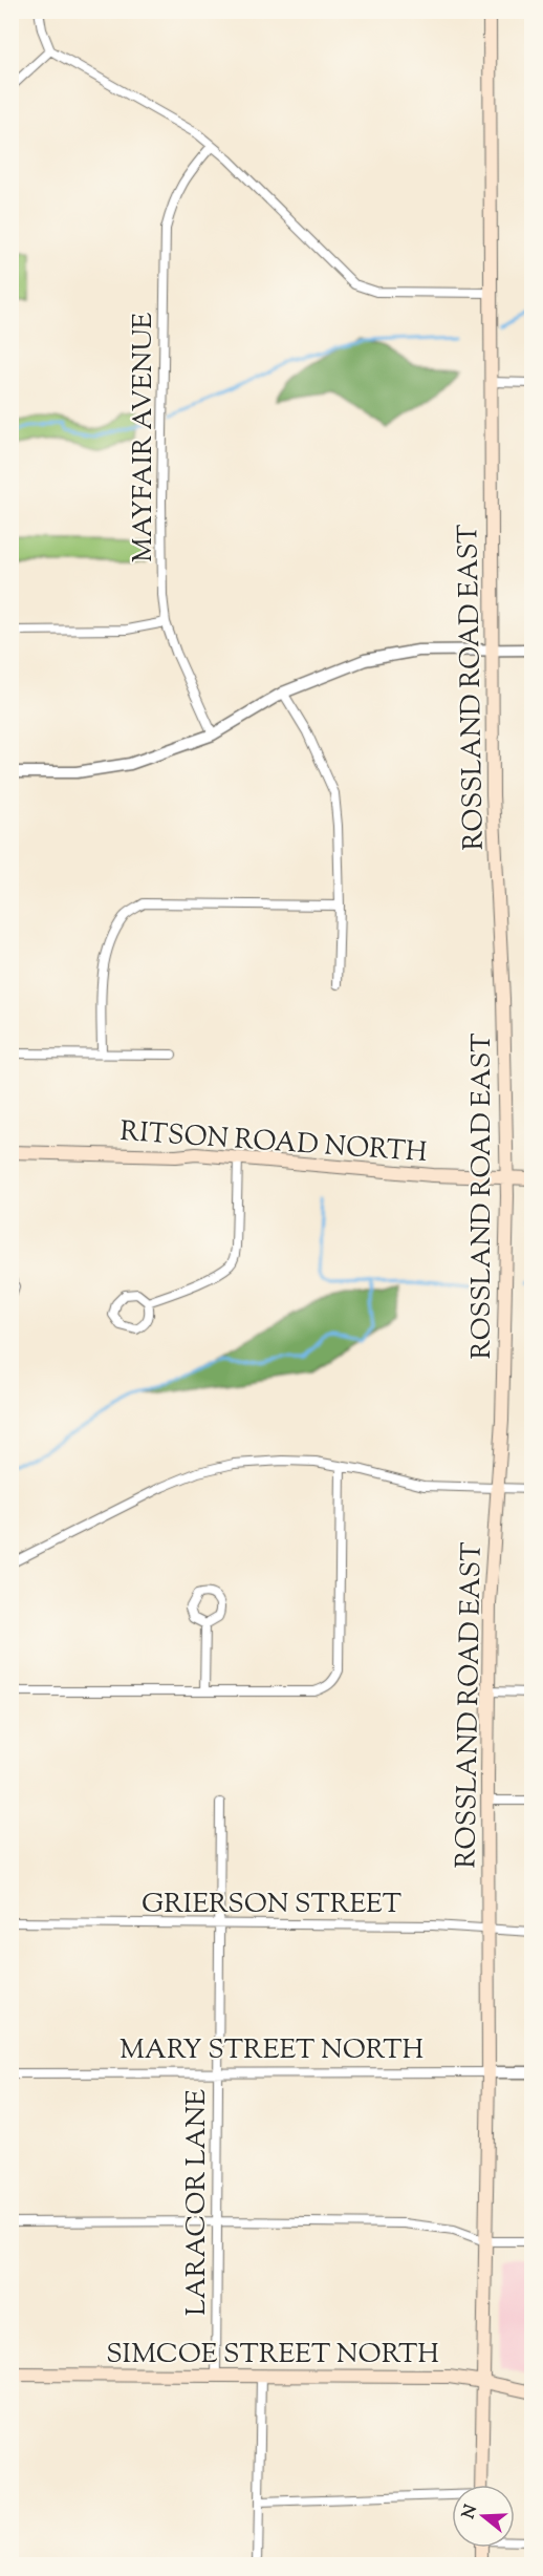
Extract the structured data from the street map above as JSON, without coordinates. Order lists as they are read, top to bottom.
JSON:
{
  "streets": {
    "main road": ["ROSSLAND ROAD EAST", "RITSON ROAD NORTH", "SIMCOE STREET NORTH"],
    "street": [
      "MAYFAIR AVENUE",
      "GRIERSON STREET",
      "MARY STREET NORTH",
      "LARACOR LANE"
    ]
  },
  "crossings": [
    ["ROSSLAND ROAD EAST", "RITSON ROAD NORTH"],
    ["ROSSLAND ROAD EAST", "GRIERSON STREET"],
    ["ROSSLAND ROAD EAST", "MARY STREET NORTH"],
    ["ROSSLAND ROAD EAST", "SIMCOE STREET NORTH"],
    ["GRIERSON STREET", "LARACOR LANE"],
    ["MARY STREET NORTH", "LARACOR LANE"],
    ["LARACOR LANE", "SIMCOE STREET NORTH"]
  ],
  "north": "left"
}
